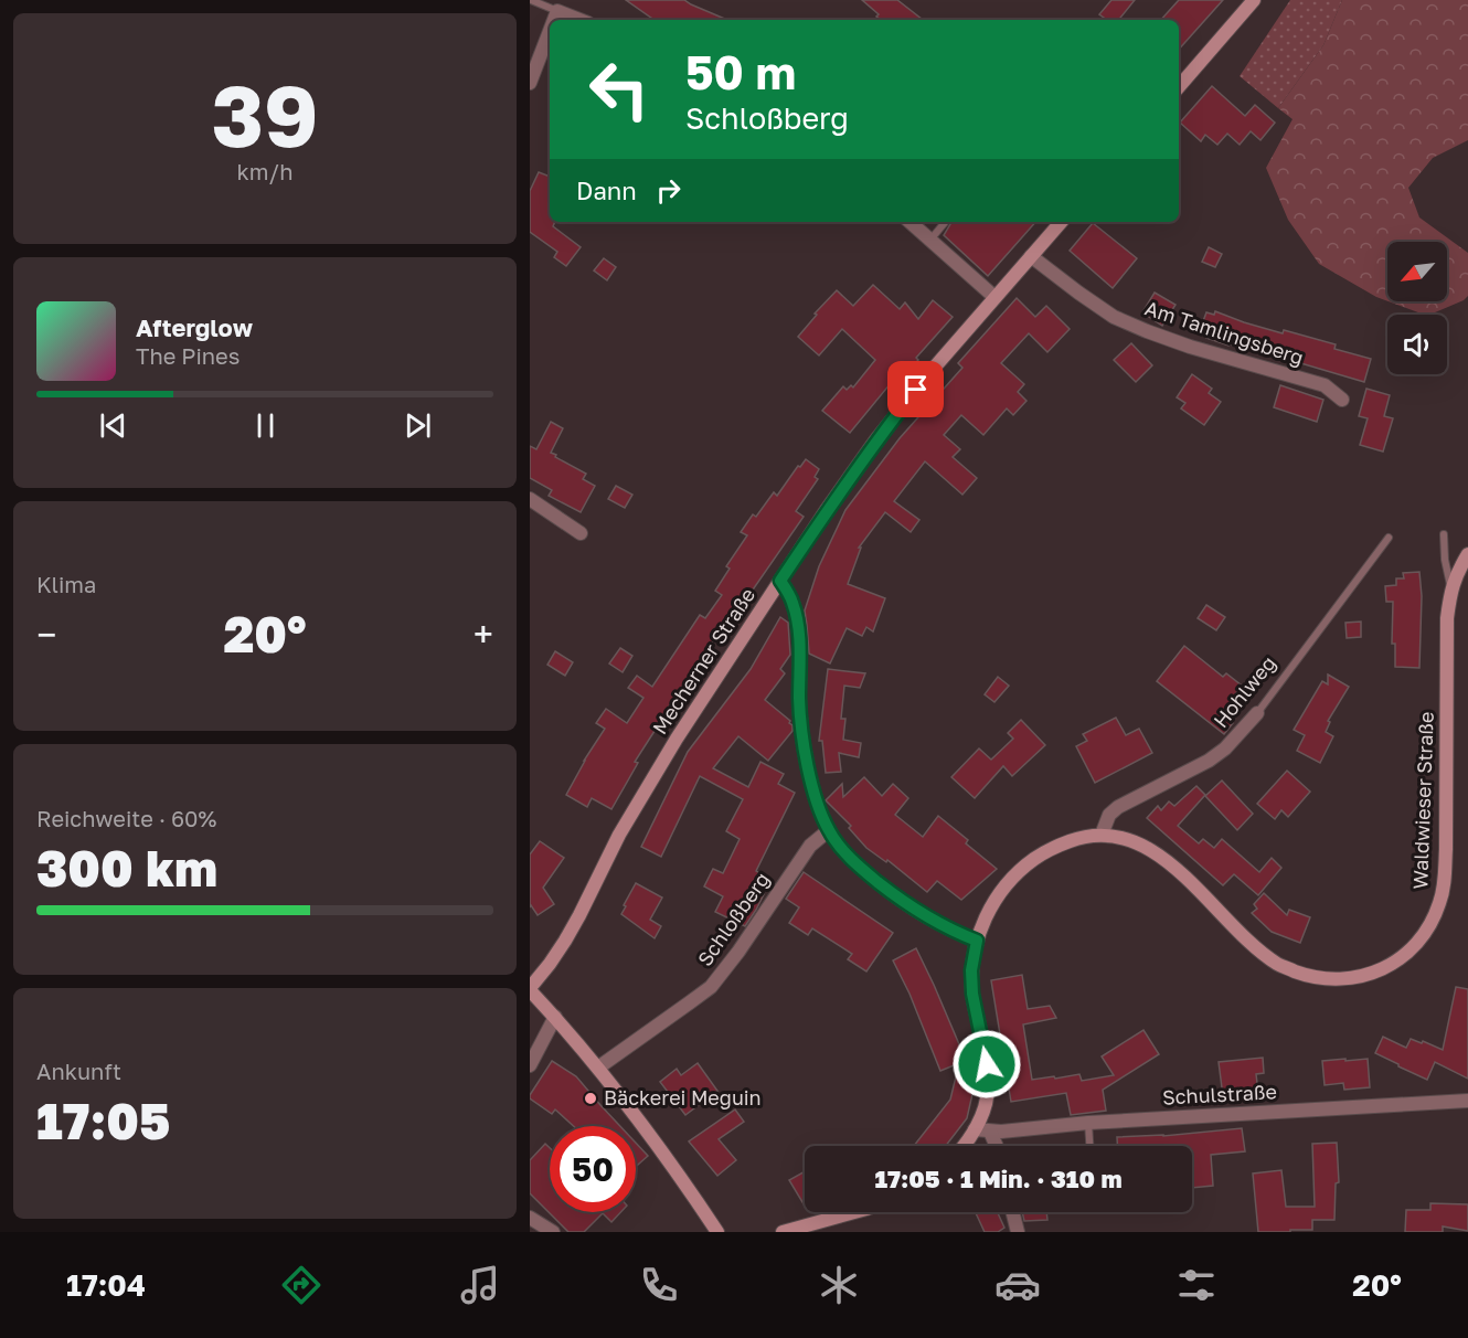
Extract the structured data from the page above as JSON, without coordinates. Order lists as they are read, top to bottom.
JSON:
{
  "streets": {
    "main road": ["Mecherner Straße", "Waldwieser Straße"],
    "street": [
      "Am Tamlingsberg",
      "Hohlweg",
      "Schloßberg",
      "Schulstraße"
    ]
  },
  "crossings": [
    ["Am Tamlingsberg", "Mecherner Straße"],
    ["Hohlweg", "Waldwieser Straße"],
    ["Waldwieser Straße", "Schulstraße"]
  ],
  "places": ["Bäckerei Meguin"],
  "north": "bottom left",
  "page": {
    "tile": [
      ["39", "km/h"],
      "Klima",
      ["Reichweite · 60%", "300 km"],
      ["Ankunft", "17:05"]
    ],
    "turn": ["50 m", "Schloßberg"],
    "then": "Dann",
    "song": ["Afterglow", "The Pines"],
    "heat": ["−", "20°", "+"],
    "limit": "50",
    "trip": "17:05 · 1 Min. · 310 m",
    "tabs": ["17:04", "20°"]
  }
}
